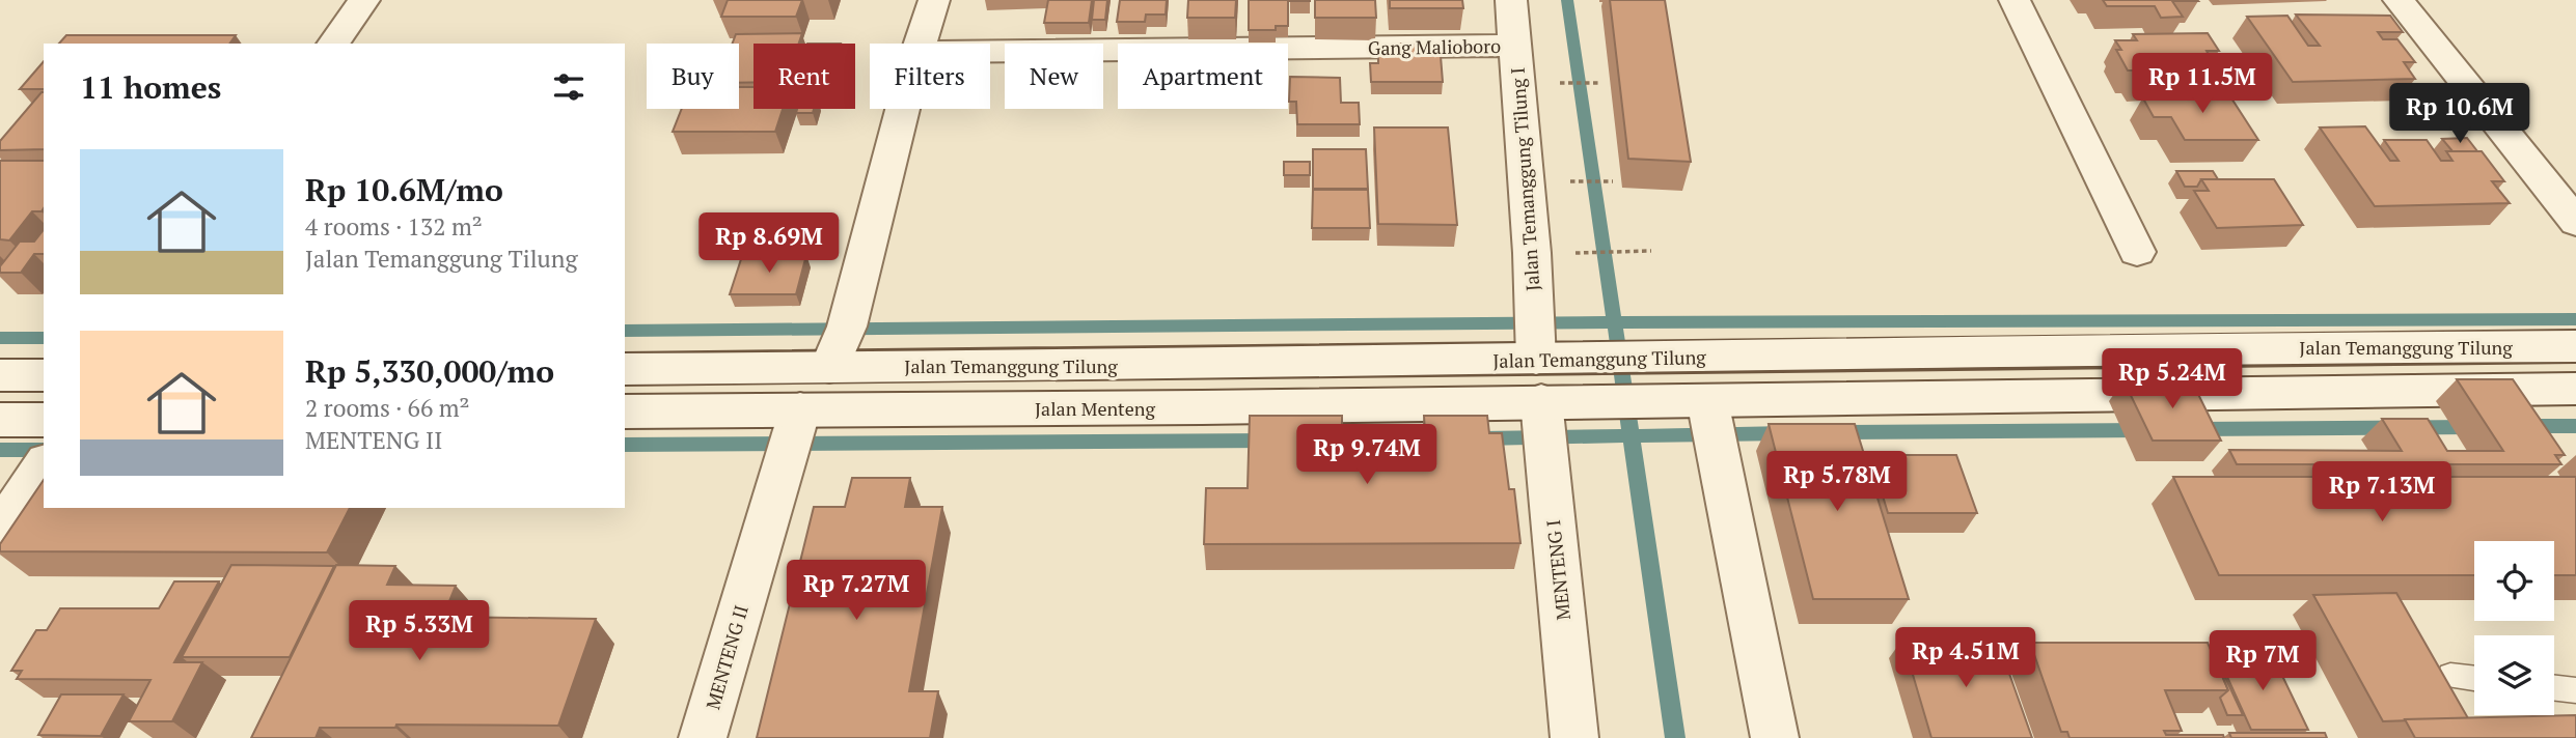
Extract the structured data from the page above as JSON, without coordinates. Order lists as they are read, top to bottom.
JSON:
{
  "streets": {
    "street": [
      "Gang Malioboro",
      "Jalan Temanggung Tilung I",
      "Jalan Temanggung Tilung",
      "Jalan Menteng",
      "MENTENG I",
      "MENTENG II"
    ]
  },
  "crossings": [
    ["Gang Malioboro", "Jalan Temanggung Tilung I"],
    ["Jalan Temanggung Tilung I", "Jalan Temanggung Tilung"],
    ["Jalan Menteng", "MENTENG I"],
    ["Jalan Menteng", "MENTENG II"]
  ],
  "page": {
    "chip": [
      "Buy",
      "Rent",
      "Filters",
      "New",
      "Apartment"
    ],
    "heading": "11 homes",
    "price": [
      "Rp 11.5M",
      "Rp 10.6M",
      "Rp 8.69M",
      "Rp 5.24M",
      "Rp 9.74M",
      "Rp 5.78M",
      "Rp 7.13M",
      "Rp 7.27M",
      "Rp 5.33M",
      "Rp 4.51M",
      "Rp 7M"
    ],
    "list": [
      {
        "name": "Rp 10.6M/mo",
        "note": "4 rooms · 132 m² · Jalan Temanggung Tilung"
      },
      {
        "name": "Rp 5,330,000/mo",
        "note": "2 rooms · 66 m² · MENTENG II"
      }
    ]
  }
}
